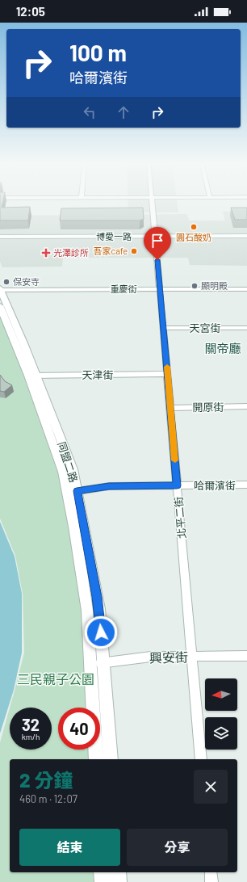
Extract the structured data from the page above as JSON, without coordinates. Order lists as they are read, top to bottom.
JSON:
{
  "streets": {
    "street": [
      "博愛一路",
      "重慶街",
      "天宮街",
      "天津街",
      "開原街",
      "同盟二路",
      "哈爾濱街",
      "北平二街",
      "興安街"
    ]
  },
  "crossings": [
    ["博愛一路", "北平二街"],
    ["重慶街", "同盟二路"],
    ["重慶街", "北平二街"],
    ["天宮街", "北平二街"],
    ["天津街", "同盟二路"],
    ["天津街", "北平二街"],
    ["開原街", "北平二街"],
    ["同盟二路", "哈爾濱街"],
    ["同盟二路", "興安街"],
    ["哈爾濱街", "北平二街"],
    ["北平二街", "興安街"]
  ],
  "districts": ["關帝廳"],
  "parks": ["三民親子公園"],
  "places": {
    "other": [
      "圓石酸奶",
      "吾家cafe",
      "保安寺",
      "顯明殿"
    ],
    "health": ["光澤診所"]
  },
  "north": "left",
  "page": {
    "status": "12:05",
    "turn": ["100 m", "哈爾濱街"],
    "speed": "32 km/h",
    "limit": "40",
    "heading": ["2 分鐘", "460 m · 12:07"],
    "buttons": ["結束", "分享"]
  }
}
